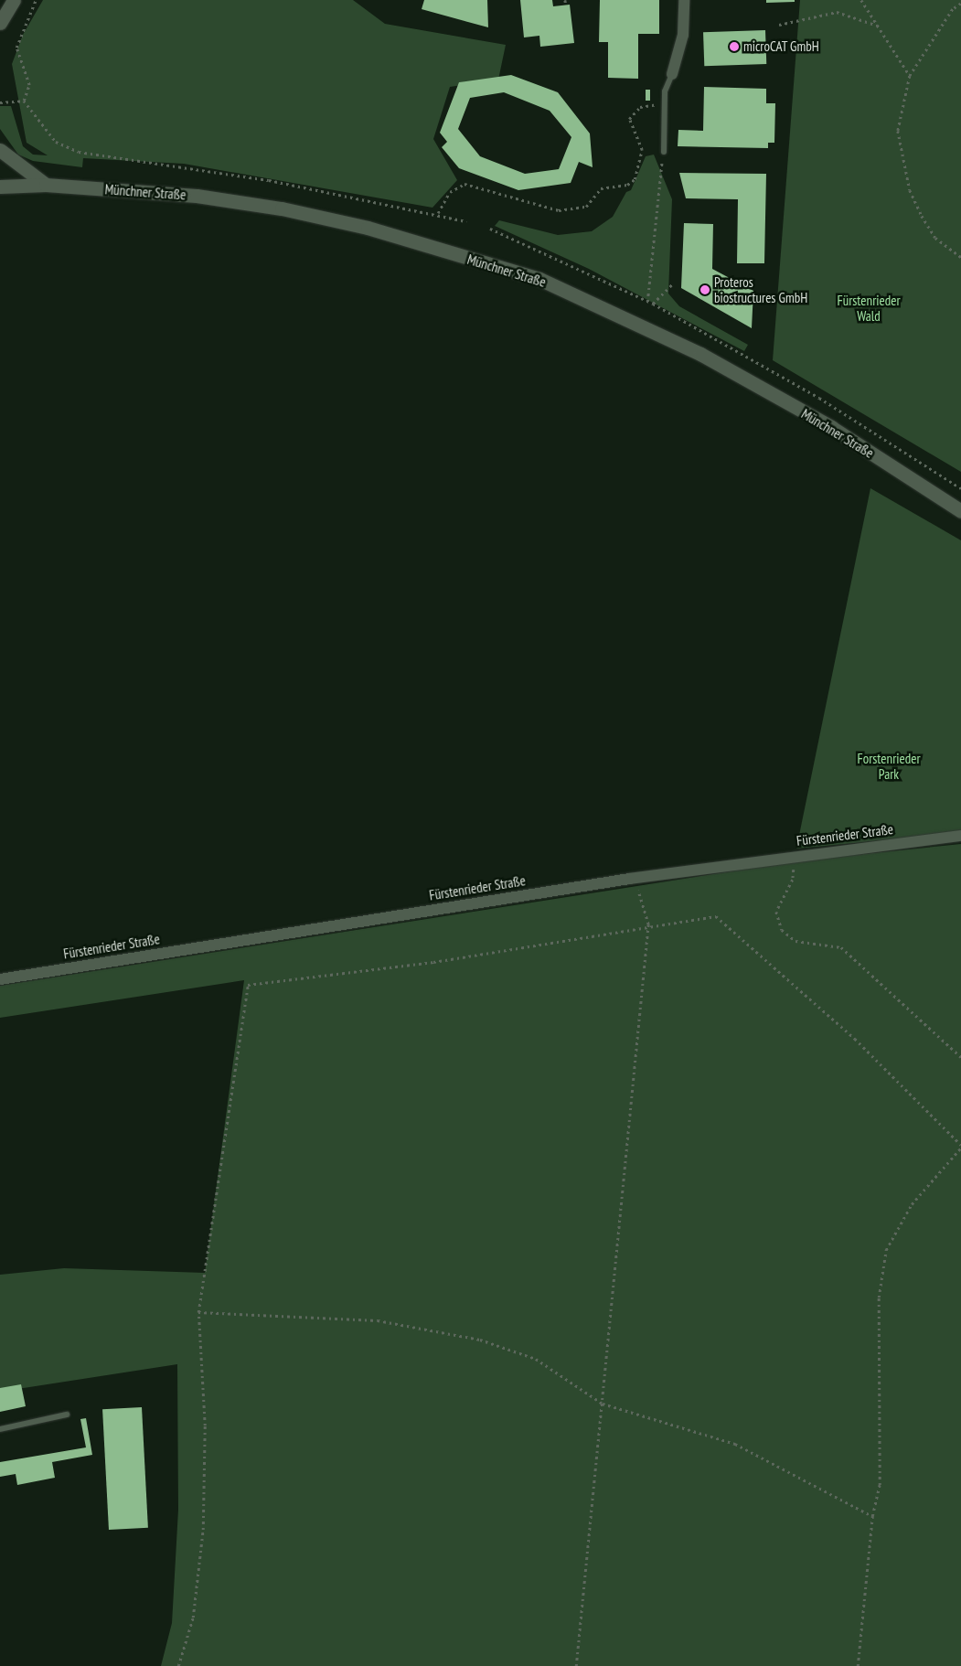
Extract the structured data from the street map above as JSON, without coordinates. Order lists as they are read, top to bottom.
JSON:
{
  "streets": {
    "main road": ["Münchner Straße"],
    "street": ["Fürstenrieder Straße"]
  },
  "parks": ["Fürstenrieder Wald", "Forstenrieder Park"],
  "places": ["microCAT GmbH", "Proteros biostructures GmbH"]
}
